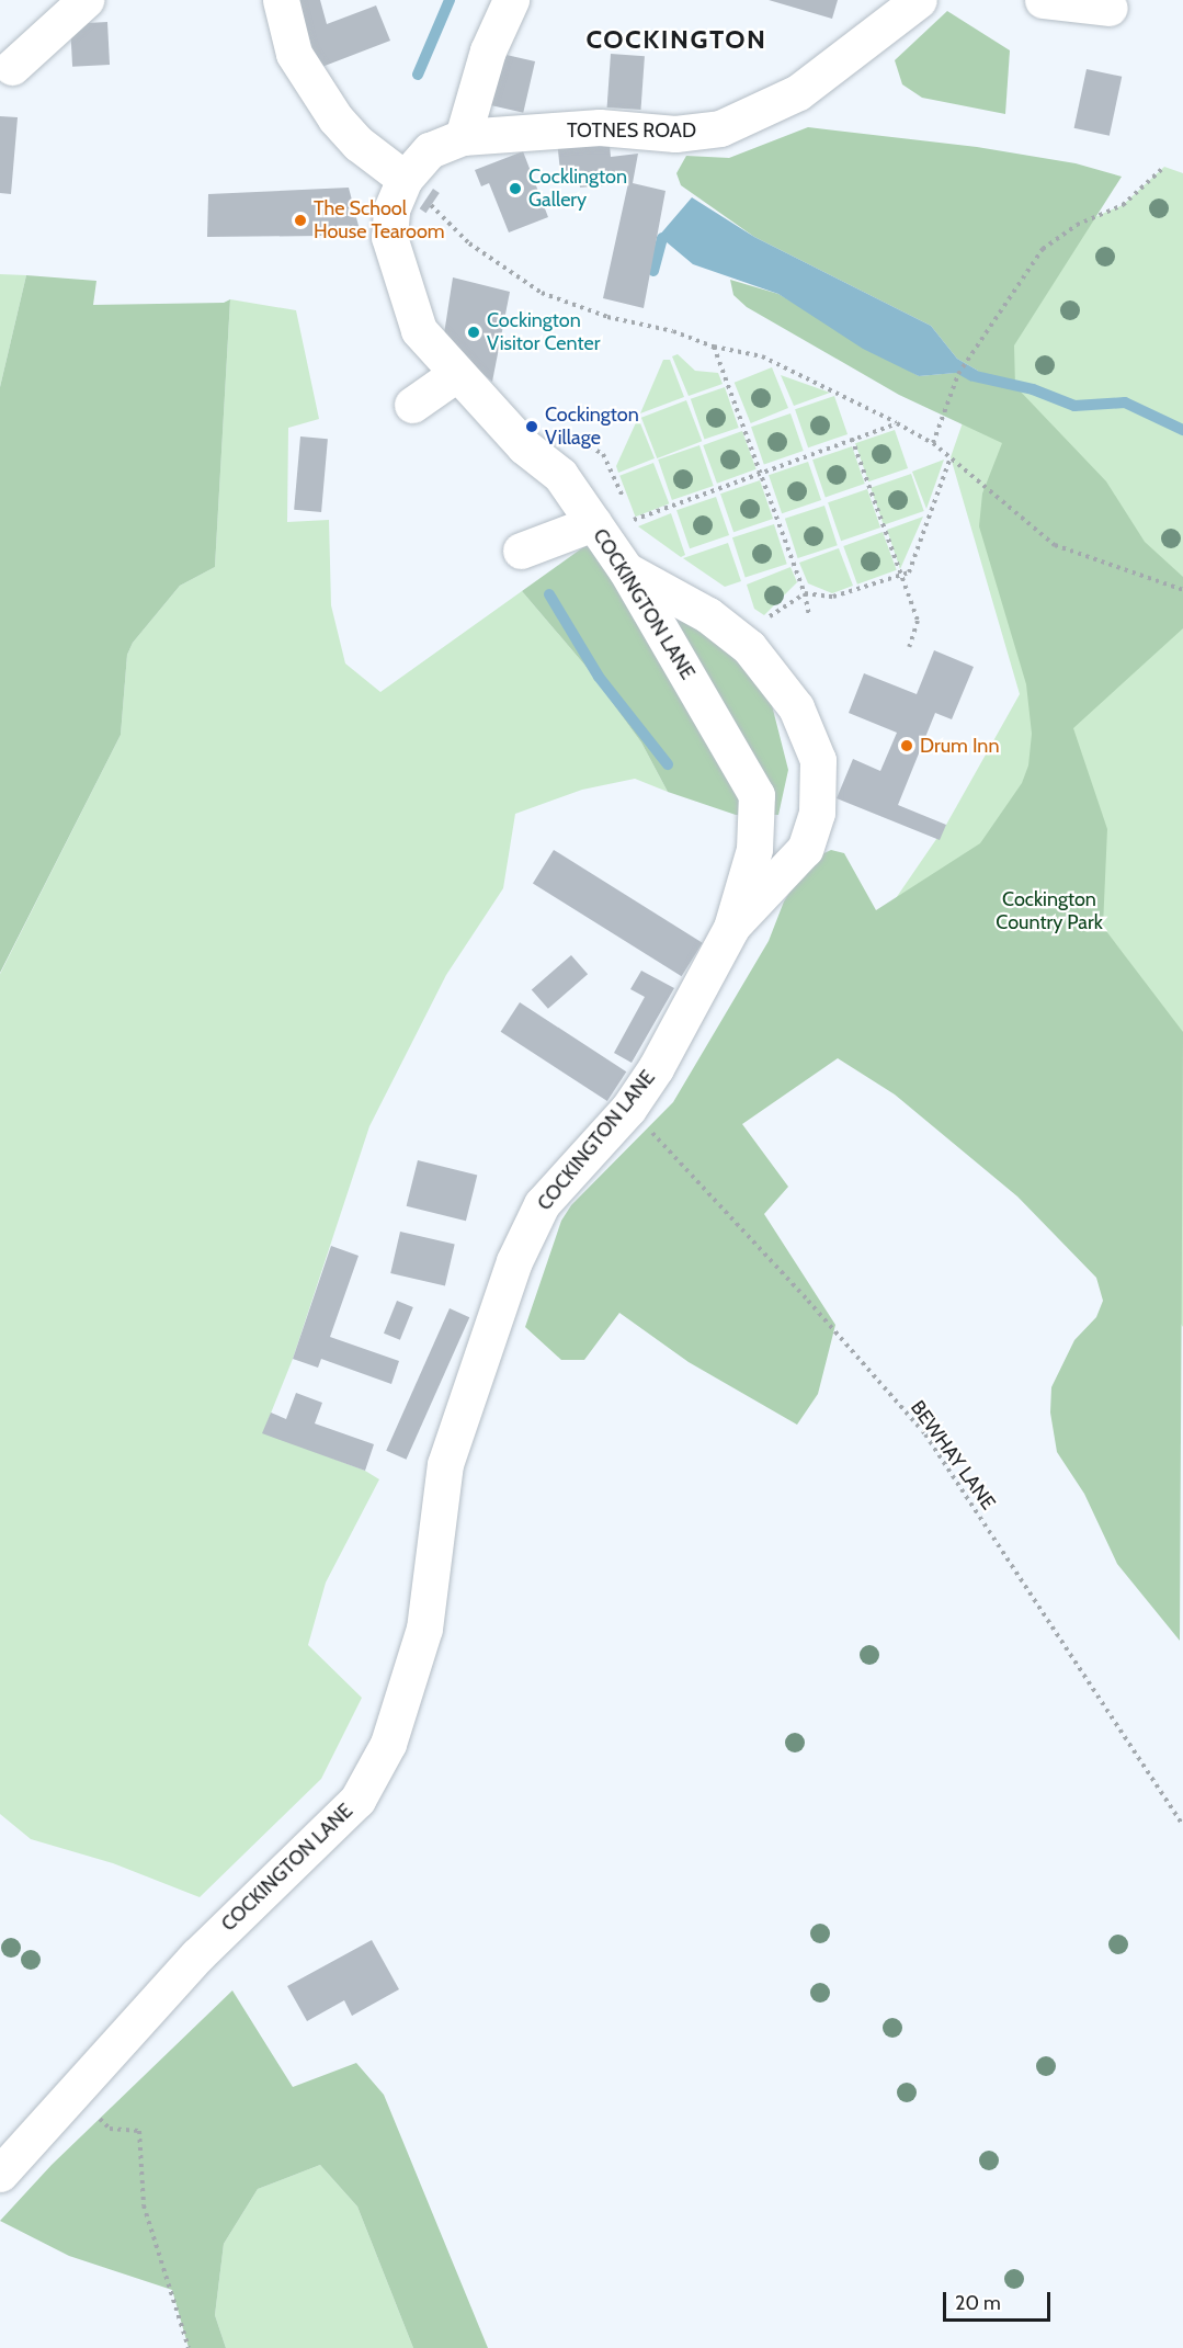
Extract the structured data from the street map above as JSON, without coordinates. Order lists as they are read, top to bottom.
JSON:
{
  "streets": {
    "street": ["TOTNES ROAD", "COCKINGTON LANE"],
    "path": ["BEWHAY LANE"]
  },
  "crossings": [
    ["TOTNES ROAD", "COCKINGTON LANE"],
    ["COCKINGTON LANE", "BEWHAY LANE"]
  ],
  "districts": ["COCKINGTON"],
  "parks": ["Cockington Country Park"],
  "places": [
    "Cocklington Gallery",
    "The School House Tearoom",
    "Cockington Visitor Center",
    "Cockington Village",
    "Drum Inn"
  ],
  "scale_bar": "20 m"
}
